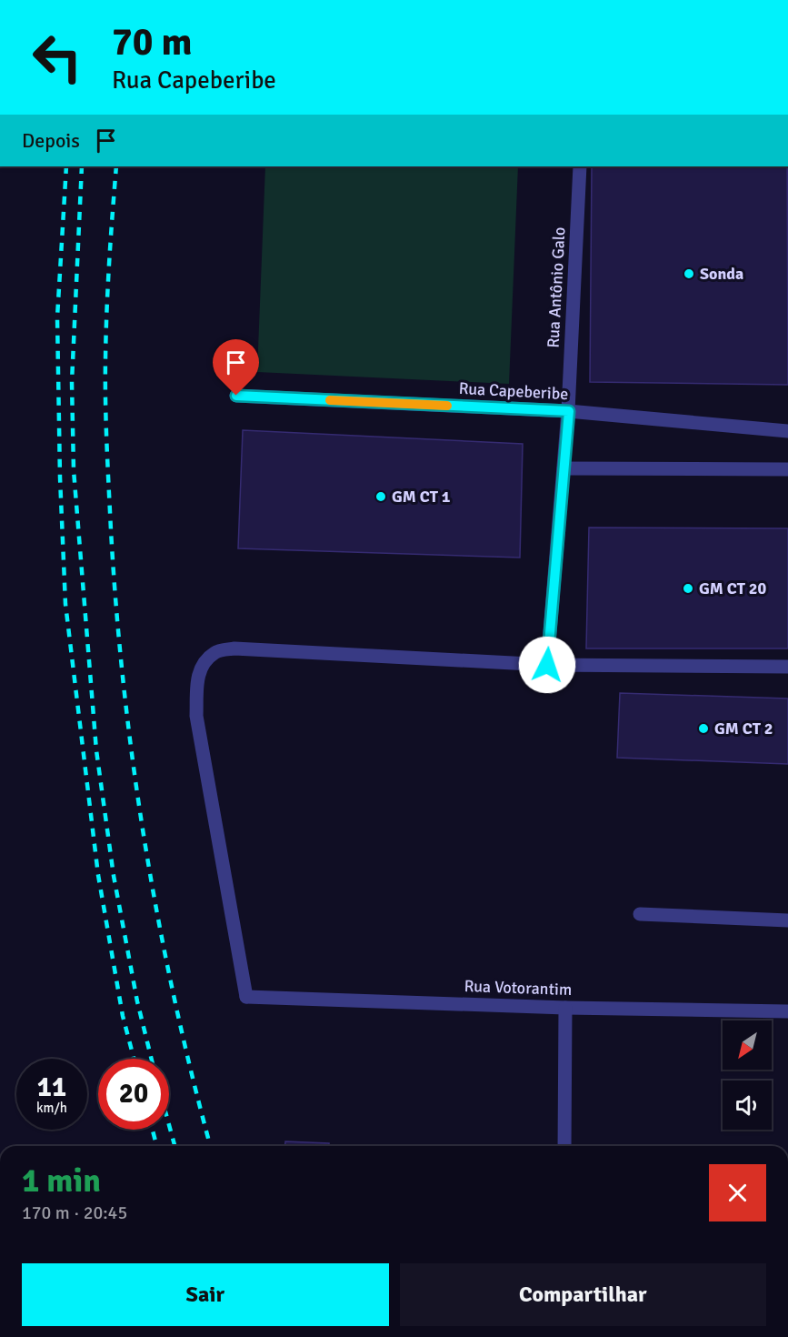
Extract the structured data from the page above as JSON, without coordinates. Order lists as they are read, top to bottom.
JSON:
{
  "streets": {
    "street": ["Rua Antônio Galo", "Rua Capeberibe", "Rua Votorantim"]
  },
  "crossings": [
    ["Rua Antônio Galo", "Rua Capeberibe"],
    ["Rua Antônio Galo", "Rua Votorantim"]
  ],
  "places": [
    "Sonda",
    "GM CT 1",
    "GM CT 20",
    "GM CT 2"
  ],
  "north": "bottom left",
  "page": {
    "turn": ["70 m", "Rua Capeberibe"],
    "then": "Depois",
    "speed": "11 km/h",
    "limit": "20",
    "heading": ["1 min", "170 m · 20:45"],
    "buttons": ["Sair", "Compartilhar"]
  }
}
